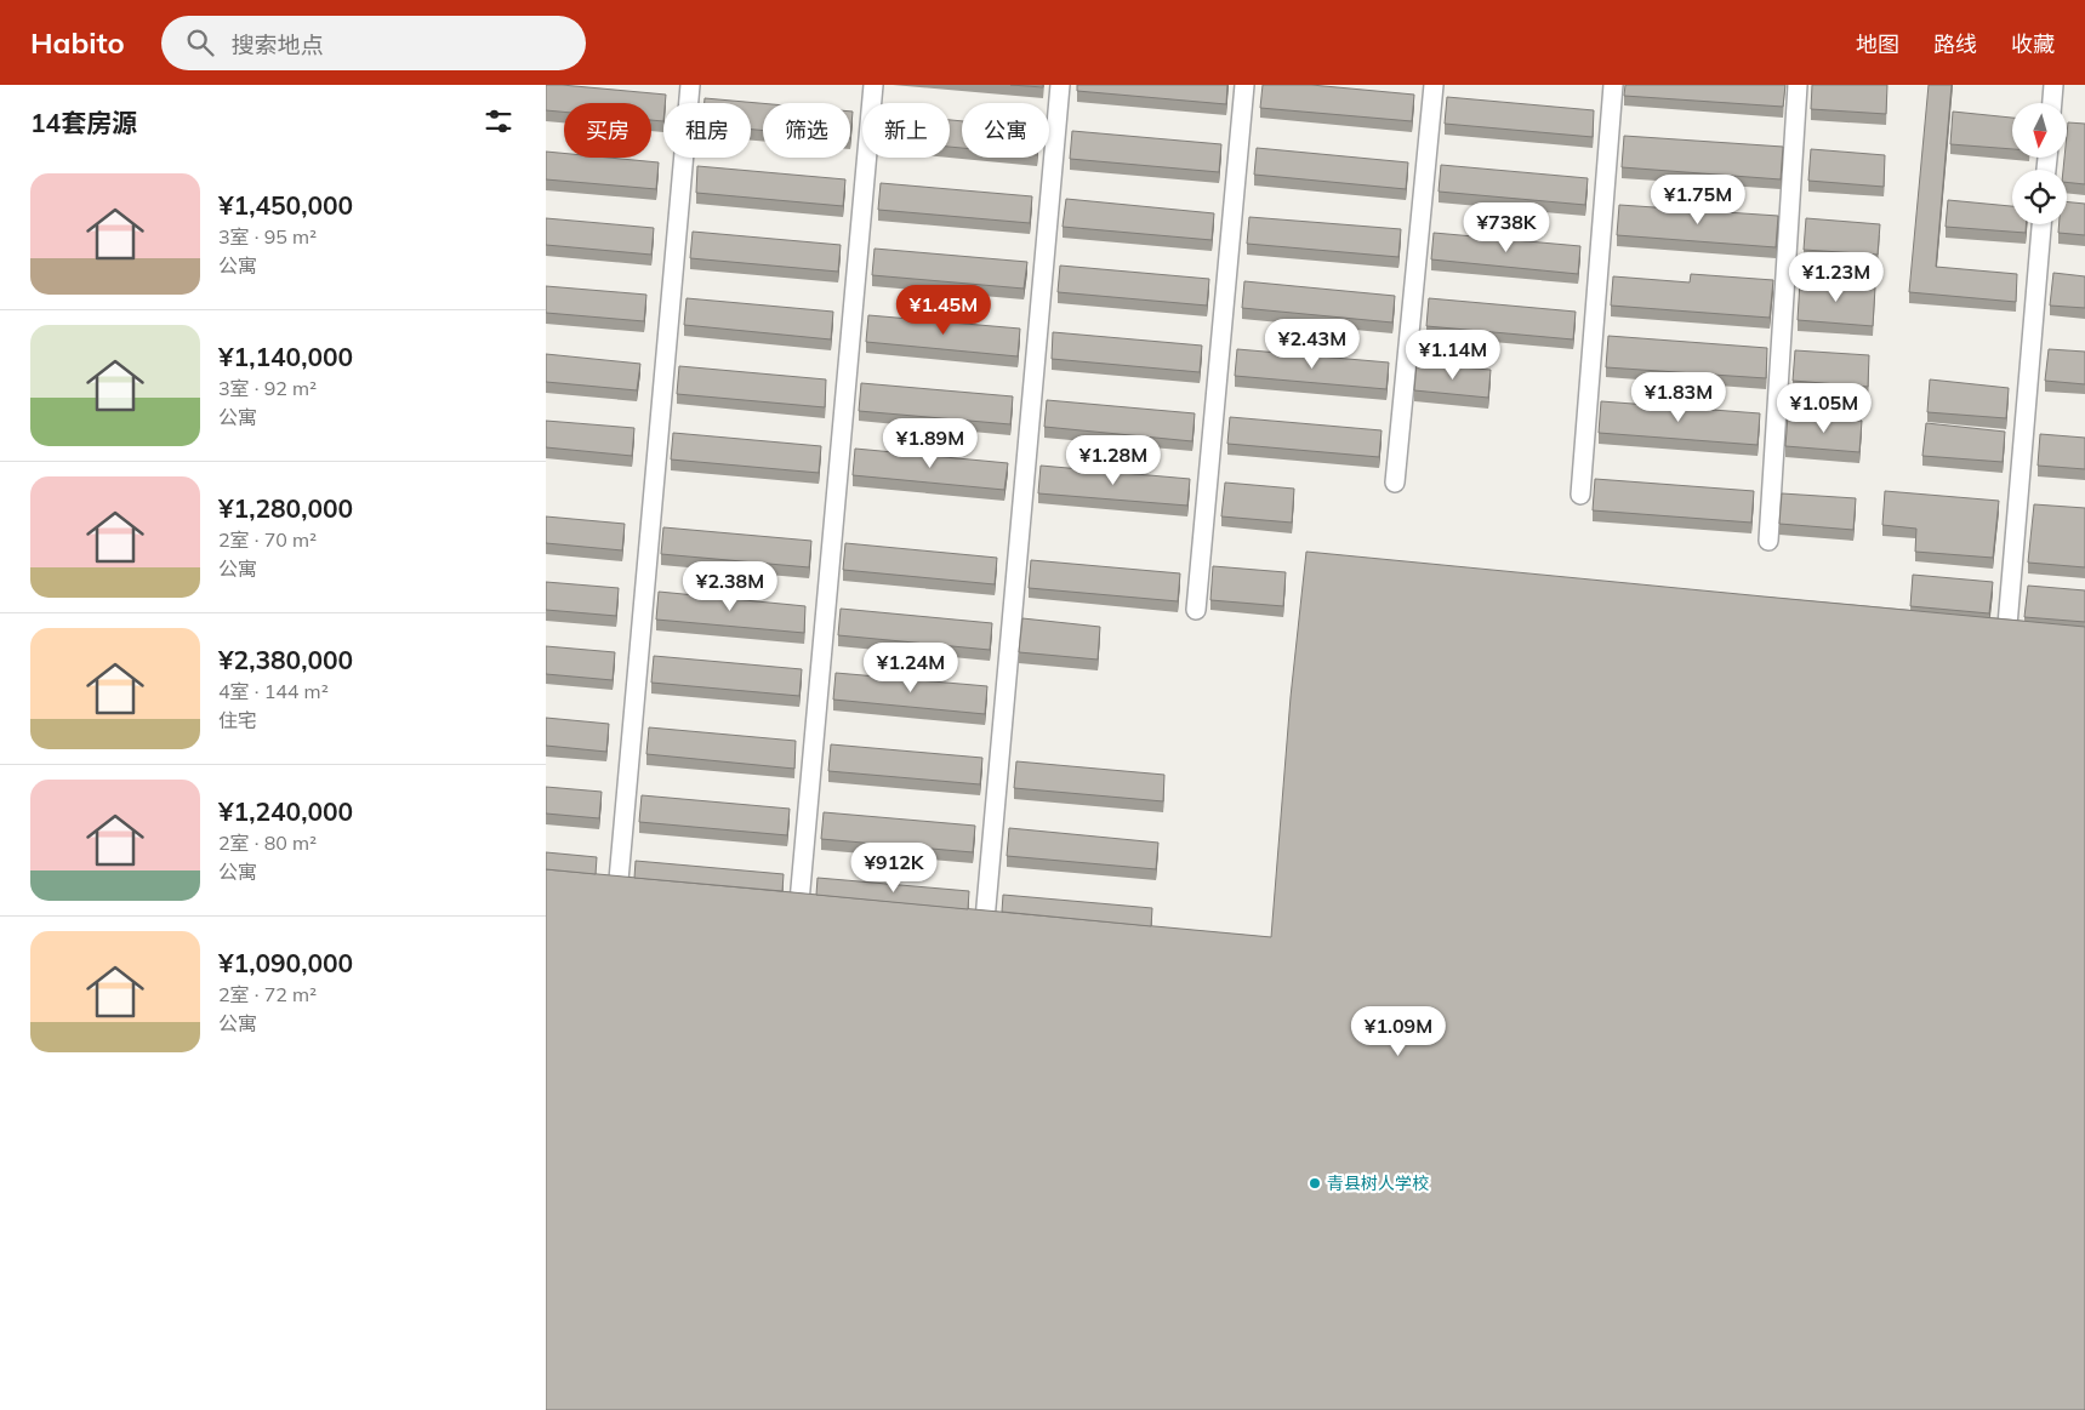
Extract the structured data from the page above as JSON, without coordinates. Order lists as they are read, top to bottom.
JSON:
{
  "places": ["青县树人学校"],
  "north": "bottom",
  "page": {
    "header": "Habito",
    "search": "搜索地点",
    "nav": ["地图", "路线", "收藏"],
    "heading": "14套房源",
    "chip": [
      "买房",
      "租房",
      "筛选",
      "新上",
      "公寓"
    ],
    "list": [
      {
        "name": "¥1,450,000",
        "note": "3室 · 95 m² · 公寓"
      },
      {
        "name": "¥1,140,000",
        "note": "3室 · 92 m² · 公寓"
      },
      {
        "name": "¥1,280,000",
        "note": "2室 · 70 m² · 公寓"
      },
      {
        "name": "¥2,380,000",
        "note": "4室 · 144 m² · 住宅"
      },
      {
        "name": "¥1,240,000",
        "note": "2室 · 80 m² · 公寓"
      },
      {
        "name": "¥1,090,000",
        "note": "2室 · 72 m² · 公寓"
      }
    ],
    "price": [
      "¥1.75M",
      "¥738K",
      "¥1.23M",
      "¥1.45M",
      "¥2.43M",
      "¥1.14M",
      "¥1.83M",
      "¥1.05M",
      "¥1.89M",
      "¥1.28M",
      "¥2.38M",
      "¥1.24M",
      "¥912K",
      "¥1.09M"
    ]
  }
}
